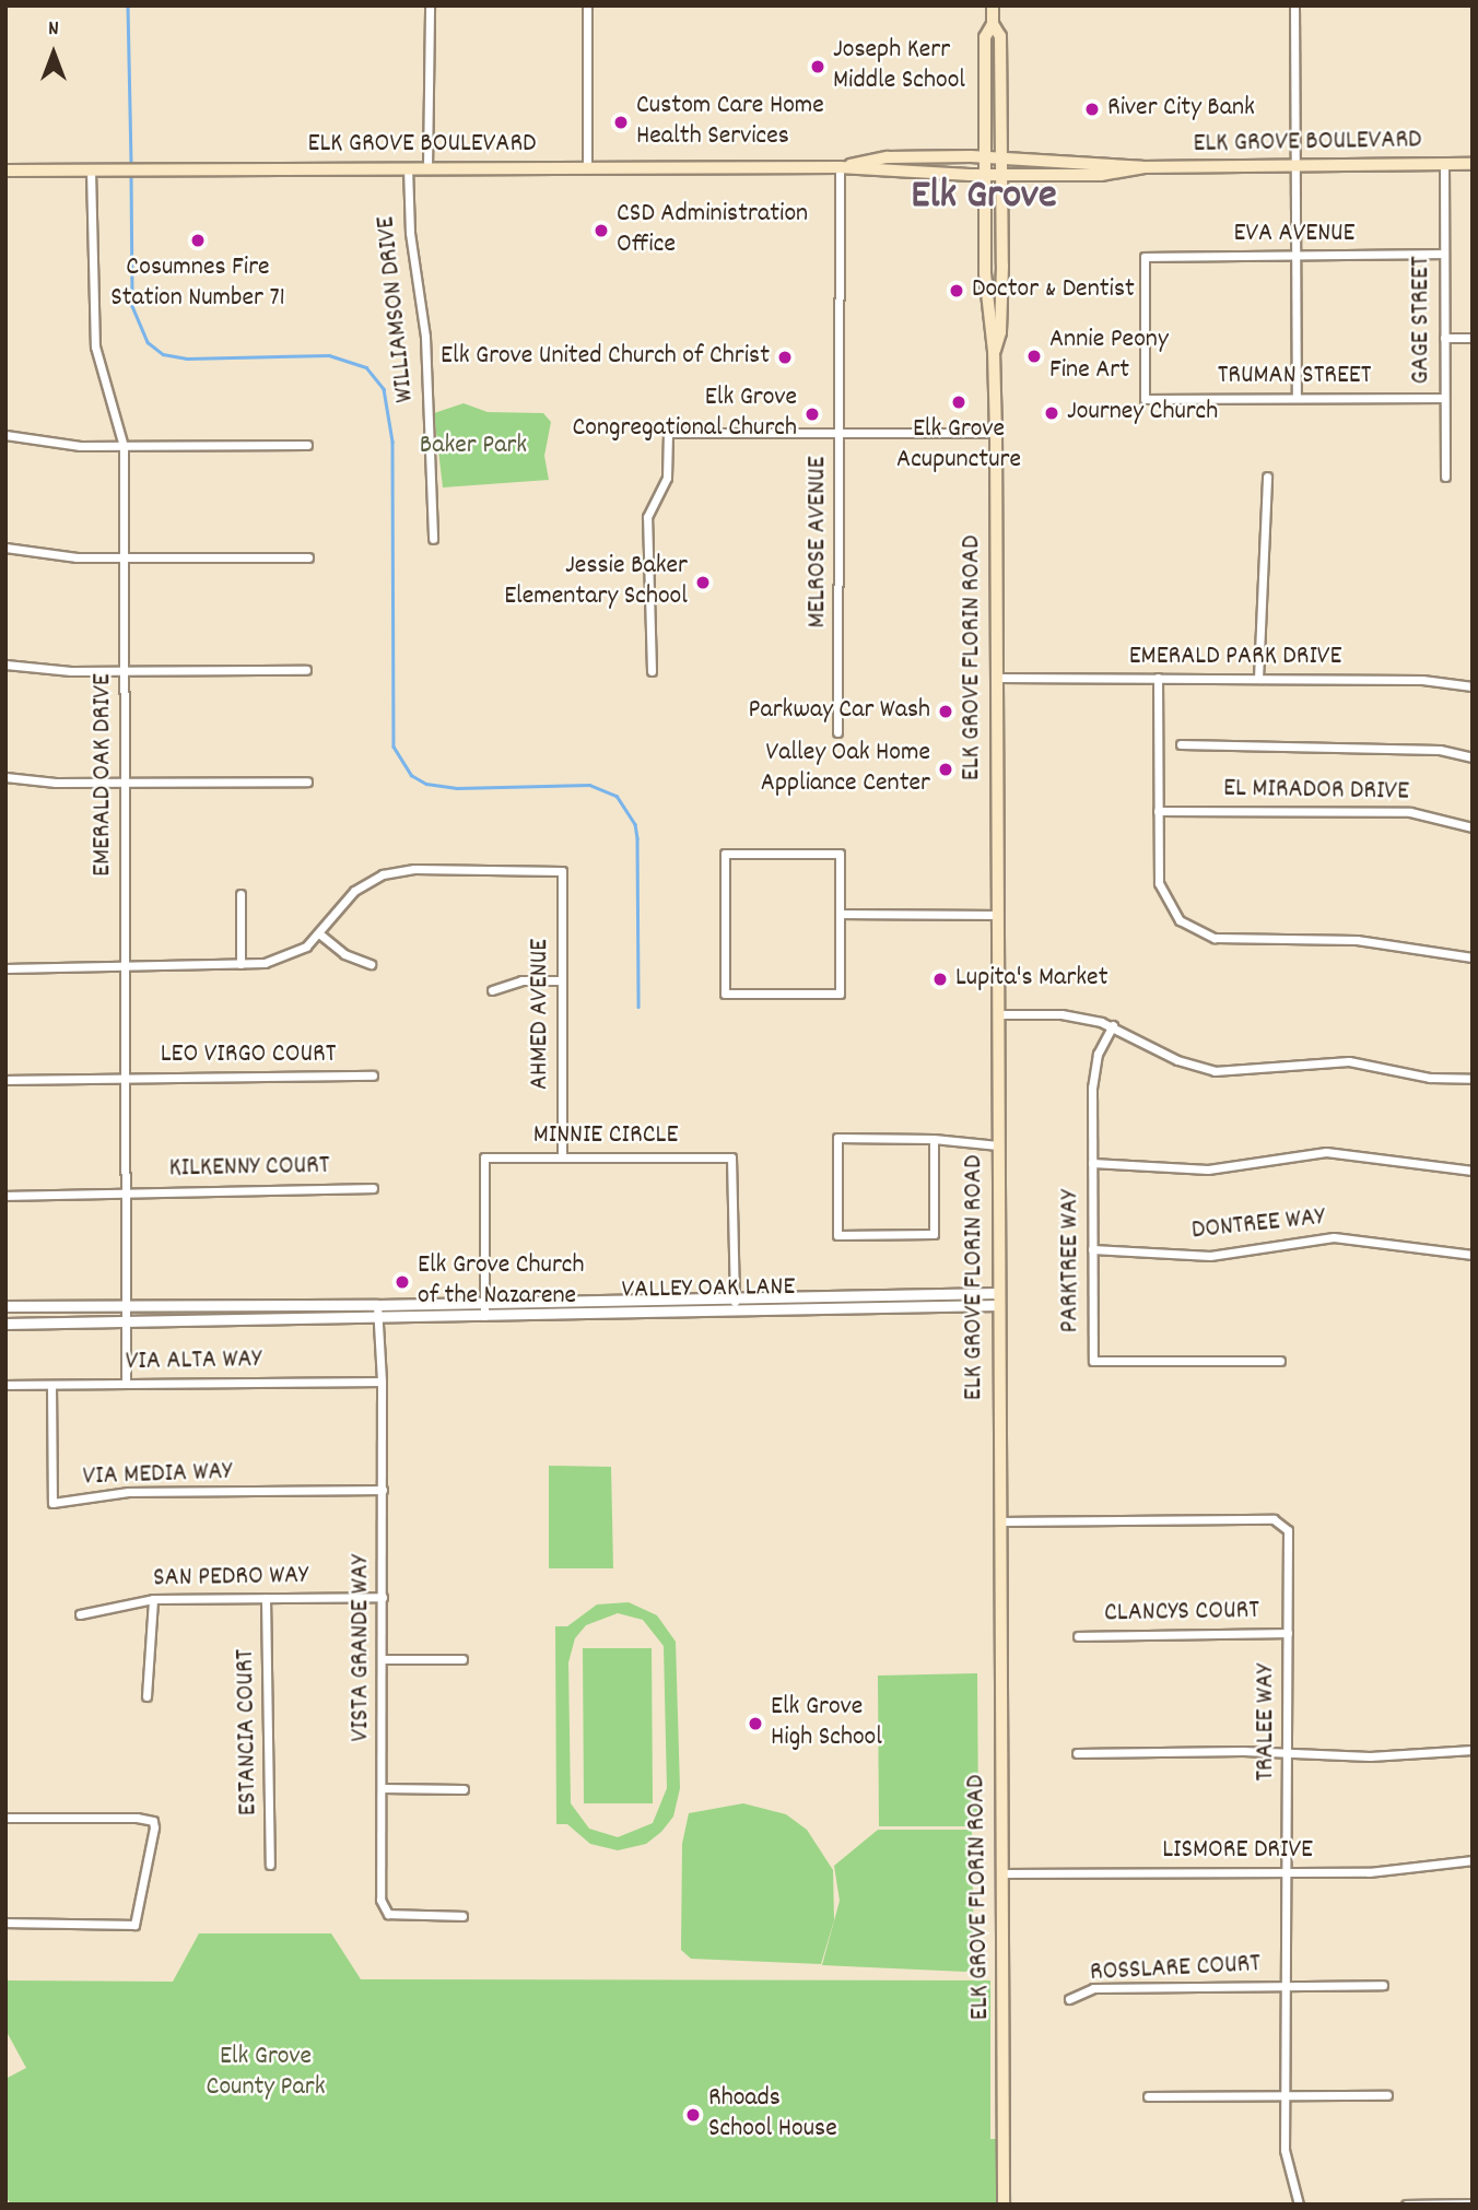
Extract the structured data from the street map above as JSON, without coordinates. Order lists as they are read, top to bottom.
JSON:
{
  "streets": {
    "main road": ["ELK GROVE BOULEVARD", "ELK GROVE FLORIN ROAD"],
    "street": [
      "EVA AVENUE",
      "WILLIAMSON DRIVE",
      "GAGE STREET",
      "TRUMAN STREET",
      "MELROSE AVENUE",
      "EMERALD PARK DRIVE",
      "EMERALD OAK DRIVE",
      "EL MIRADOR DRIVE",
      "AHMED AVENUE",
      "LEO VIRGO COURT",
      "MINNIE CIRCLE",
      "KILKENNY COURT",
      "DONTREE WAY",
      "PARKTREE WAY",
      "VALLEY OAK LANE",
      "VIA ALTA WAY",
      "VIA MEDIA WAY",
      "SAN PEDRO WAY",
      "CLANCYS COURT",
      "VISTA GRANDE WAY",
      "TRALEE WAY",
      "ESTANCIA COURT",
      "LISMORE DRIVE",
      "ROSSLARE COURT"
    ]
  },
  "crossings": [
    ["ELK GROVE BOULEVARD", "WILLIAMSON DRIVE"],
    ["ELK GROVE BOULEVARD", "GAGE STREET"],
    ["ELK GROVE BOULEVARD", "MELROSE AVENUE"],
    ["ELK GROVE BOULEVARD", "ELK GROVE FLORIN ROAD"],
    ["ELK GROVE BOULEVARD", "EMERALD OAK DRIVE"],
    ["EVA AVENUE", "GAGE STREET"],
    ["EVA AVENUE", "TRUMAN STREET"],
    ["GAGE STREET", "TRUMAN STREET"],
    ["ELK GROVE FLORIN ROAD", "EMERALD PARK DRIVE"],
    ["ELK GROVE FLORIN ROAD", "VALLEY OAK LANE"],
    ["ELK GROVE FLORIN ROAD", "TRALEE WAY"],
    ["ELK GROVE FLORIN ROAD", "LISMORE DRIVE"],
    ["EMERALD OAK DRIVE", "LEO VIRGO COURT"],
    ["EMERALD OAK DRIVE", "KILKENNY COURT"],
    ["EMERALD OAK DRIVE", "VALLEY OAK LANE"],
    ["EMERALD OAK DRIVE", "VIA ALTA WAY"],
    ["AHMED AVENUE", "MINNIE CIRCLE"],
    ["MINNIE CIRCLE", "VALLEY OAK LANE"],
    ["DONTREE WAY", "PARKTREE WAY"],
    ["VALLEY OAK LANE", "VISTA GRANDE WAY"],
    ["VIA ALTA WAY", "VIA MEDIA WAY"],
    ["VIA ALTA WAY", "VISTA GRANDE WAY"],
    ["VIA MEDIA WAY", "VISTA GRANDE WAY"],
    ["SAN PEDRO WAY", "VISTA GRANDE WAY"],
    ["SAN PEDRO WAY", "ESTANCIA COURT"],
    ["CLANCYS COURT", "TRALEE WAY"],
    ["TRALEE WAY", "LISMORE DRIVE"],
    ["TRALEE WAY", "ROSSLARE COURT"]
  ],
  "districts": ["Elk Grove"],
  "parks": ["Baker Park", "Elk Grove County Park"],
  "places": [
    "Joseph Kerr Middle School",
    "River City Bank",
    "Custom Care Home Health Services",
    "CSD Administration Office",
    "Cosumnes Fire Station Number 71",
    "Doctor & Dentist",
    "Annie Peony Fine Art",
    "Elk Grove United Church of Christ",
    "Elk Grove Acupuncture",
    "Journey Church",
    "Elk Grove Congregational Church",
    "Jessie Baker Elementary School",
    "Parkway Car Wash",
    "Valley Oak Home Appliance Center",
    "Lupita's Market",
    "Elk Grove Church of the Nazarene",
    "Elk Grove High School",
    "Rhoads School House"
  ],
  "north": "top"
}
